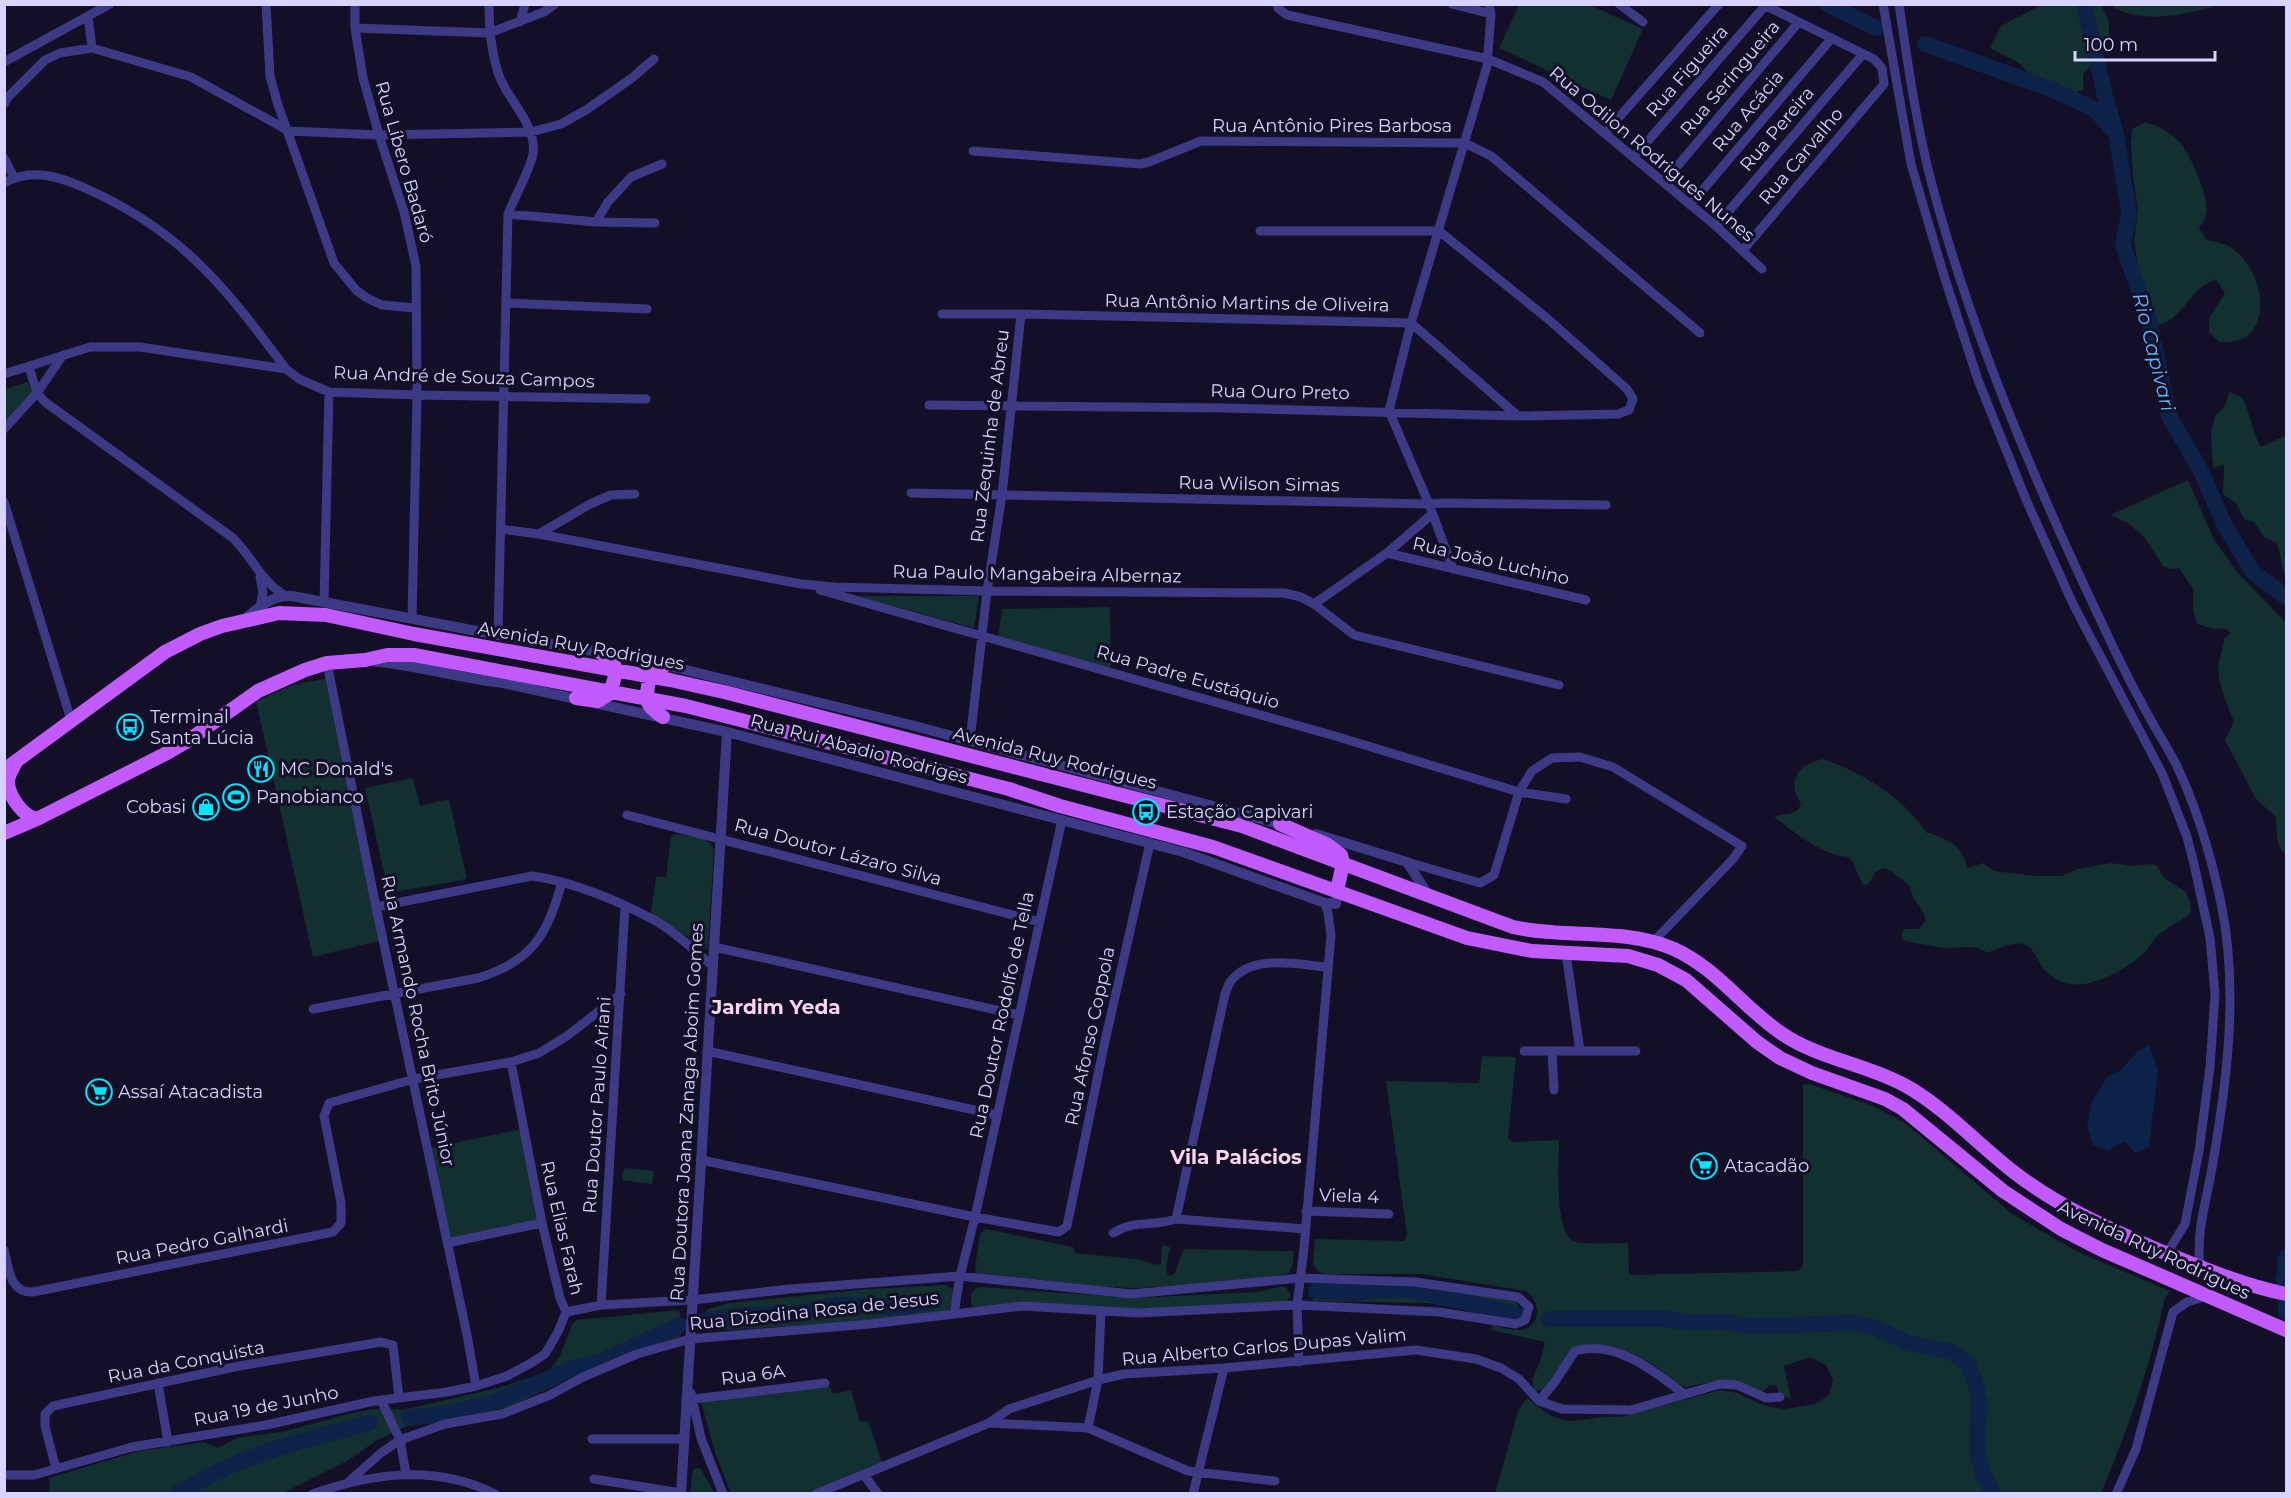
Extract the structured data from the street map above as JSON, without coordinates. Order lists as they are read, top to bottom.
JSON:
{
  "streets": {
    "main road": ["Avenida Ruy Rodrigues"],
    "street": [
      "Rua Figueira",
      "Rua Seringueira",
      "Rua Acácia",
      "Rua Antônio Pires Barbosa",
      "Rua Pereira",
      "Rua Odilon Rodrigues Nunes",
      "Rua Carvalho",
      "Rua Líbero Badaró",
      "Rua Antônio Martins de Oliveira",
      "Rua André de Souza Campos",
      "Rua Ouro Preto",
      "Rua Zequinha de Abreu",
      "Rua Wilson Simas",
      "Rua João Luchino",
      "Rua Paulo Mangabeira Albernaz",
      "Rua Padre Eustáquio",
      "Rua Rui Abadio Rodriges",
      "Rua Doutor Lázaro Silva",
      "Rua Doutor Rodolfo de Tella",
      "Rua Armando Rocha Brito Júnior",
      "Rua Afonso Coppola",
      "Rua Doutor Paulo Ariani",
      "Rua Doutora Joana Zanaga Aboim Gomes",
      "Viela 4",
      "Rua Elias Farah",
      "Rua Pedro Galhardi",
      "Rua Dizodina Rosa de Jesus",
      "Rua Alberto Carlos Dupas Valim",
      "Rua da Conquista",
      "Rua 6A",
      "Rua 19 de Junho"
    ]
  },
  "crossings": [
    ["Rua Figueira", "Rua Odilon Rodrigues Nunes"],
    ["Rua Seringueira", "Rua Odilon Rodrigues Nunes"],
    ["Rua Acácia", "Rua Odilon Rodrigues Nunes"],
    ["Rua Pereira", "Rua Odilon Rodrigues Nunes"],
    ["Rua Odilon Rodrigues Nunes", "Rua Carvalho"],
    ["Rua Líbero Badaró", "Rua André de Souza Campos"],
    ["Rua Antônio Martins de Oliveira", "Rua Ouro Preto"],
    ["Rua Antônio Martins de Oliveira", "Rua Zequinha de Abreu"],
    ["Rua Ouro Preto", "Rua Zequinha de Abreu"],
    ["Rua Zequinha de Abreu", "Rua Wilson Simas"],
    ["Rua Zequinha de Abreu", "Rua Paulo Mangabeira Albernaz"],
    ["Rua Zequinha de Abreu", "Rua Padre Eustáquio"],
    ["Rua Paulo Mangabeira Albernaz", "Rua Padre Eustáquio"],
    ["Avenida Ruy Rodrigues", "Rua Rui Abadio Rodriges"],
    ["Avenida Ruy Rodrigues", "Rua Armando Rocha Brito Júnior"],
    ["Rua Rui Abadio Rodriges", "Rua Doutor Rodolfo de Tella"],
    ["Rua Rui Abadio Rodriges", "Rua Afonso Coppola"],
    ["Rua Rui Abadio Rodriges", "Rua Doutora Joana Zanaga Aboim Gomes"],
    ["Rua Doutor Lázaro Silva", "Rua Doutor Rodolfo de Tella"],
    ["Rua Doutor Lázaro Silva", "Rua Doutora Joana Zanaga Aboim Gomes"],
    ["Rua Doutor Rodolfo de Tella", "Rua Afonso Coppola"],
    ["Rua Doutor Rodolfo de Tella", "Rua Dizodina Rosa de Jesus"],
    ["Rua Armando Rocha Brito Júnior", "Rua Pedro Galhardi"],
    ["Rua Armando Rocha Brito Júnior", "Rua 19 de Junho"],
    ["Rua Doutora Joana Zanaga Aboim Gomes", "Rua Dizodina Rosa de Jesus"],
    ["Rua Doutora Joana Zanaga Aboim Gomes", "Rua 6A"],
    ["Rua Elias Farah", "Rua 19 de Junho"],
    ["Rua da Conquista", "Rua 19 de Junho"]
  ],
  "districts": ["Jardim Yeda", "Vila Palácios"],
  "water": ["Rio Capivari"],
  "places": {
    "bus stop": ["Terminal Santa Lúcia", "Estação Capivari"],
    "restaurant": ["MC Donald's"],
    "sports": ["Panobianco"],
    "shop": ["Cobasi"],
    "supermarket": ["Assaí Atacadista", "Atacadão"]
  },
  "scale_bar": "100 m"
}
